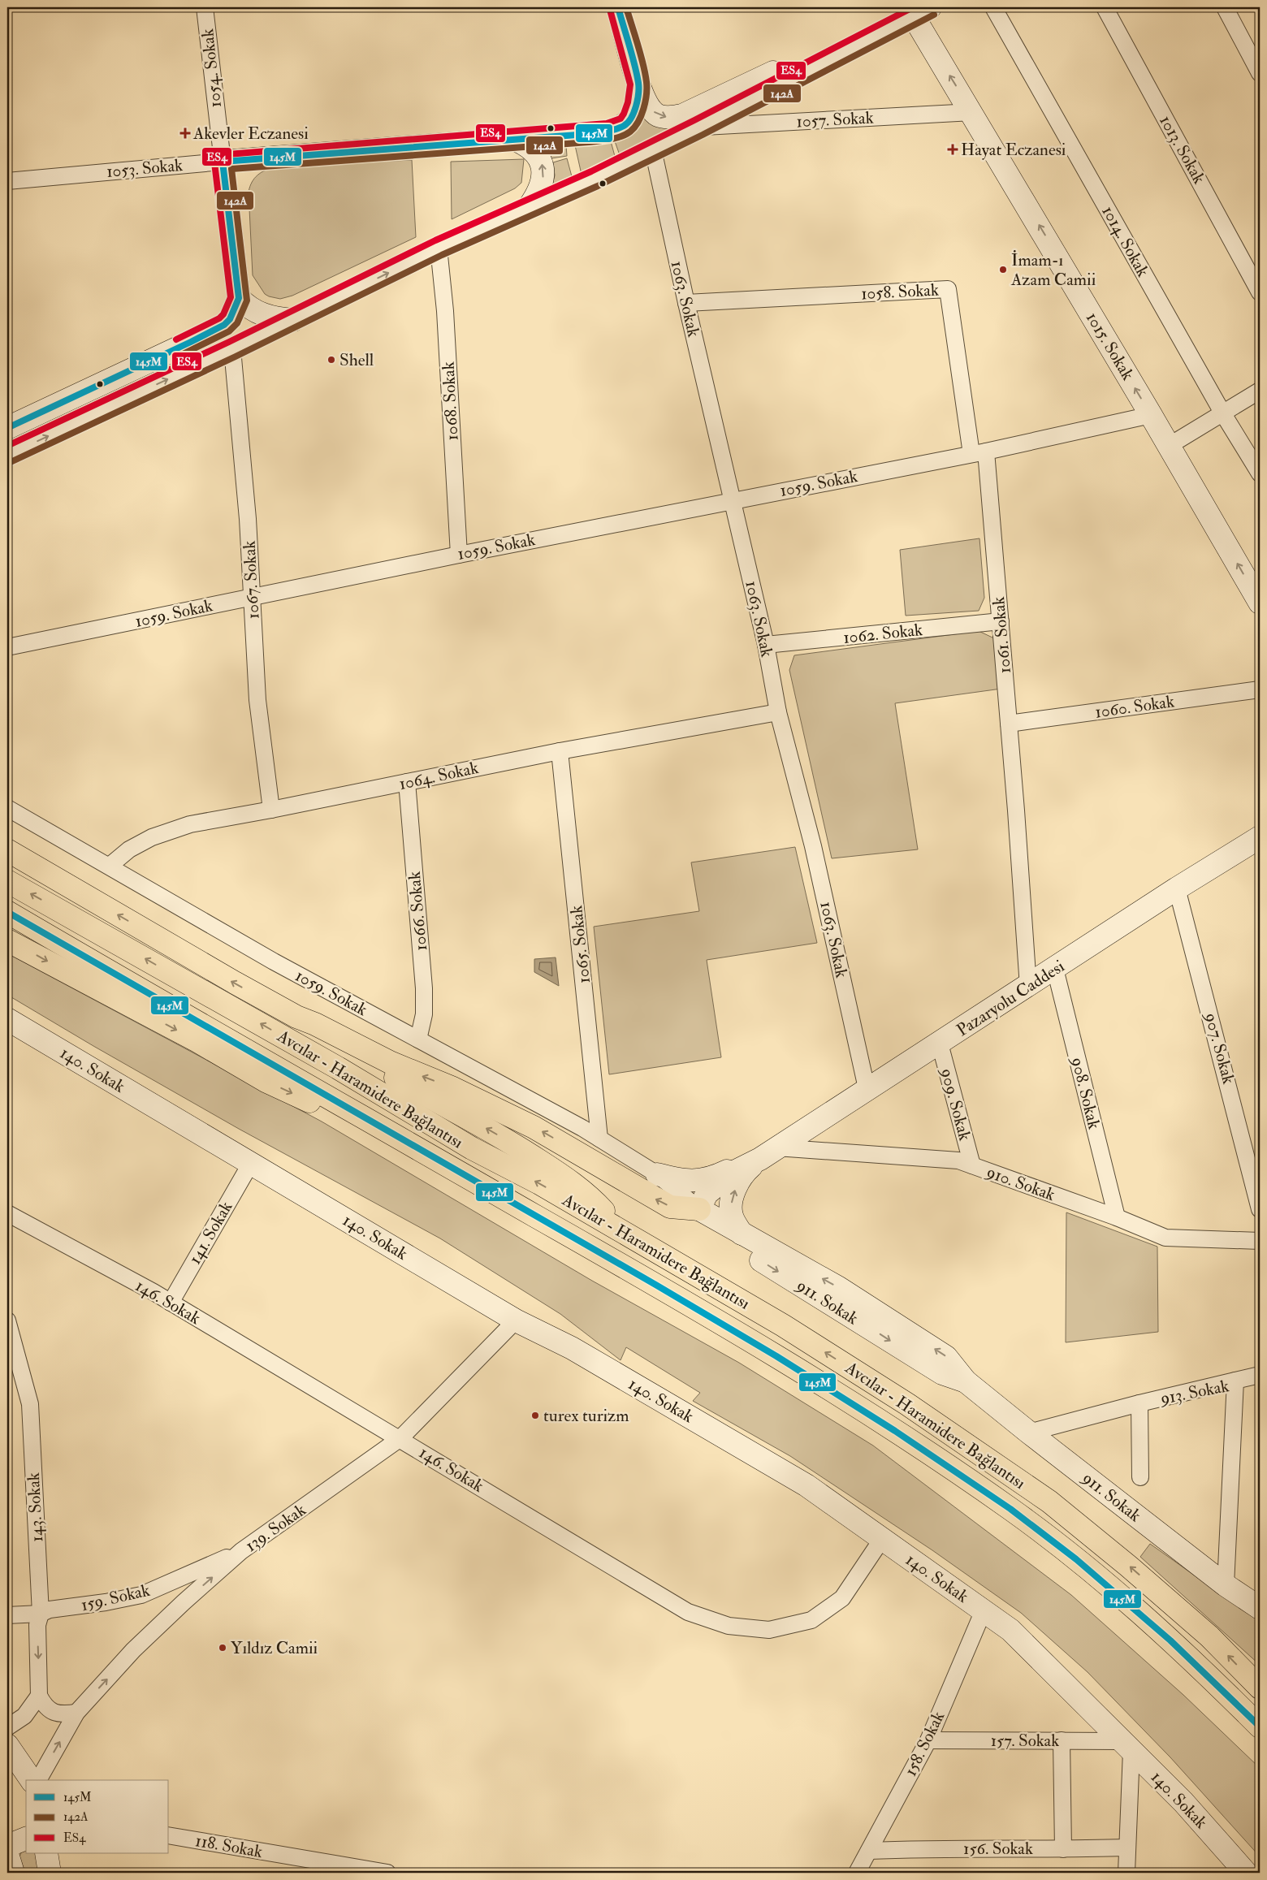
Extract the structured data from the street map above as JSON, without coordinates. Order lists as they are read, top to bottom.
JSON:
{
  "streets": {
    "highway": ["Avcılar - Haramidere Bağlantısı"],
    "main road": [
      "1054. Sokak",
      "1053. Sokak",
      "1015. Sokak",
      "Pazaryolu Caddesi",
      "140. Sokak",
      "911. Sokak"
    ],
    "street": [
      "1057. Sokak",
      "1013. Sokak",
      "1014. Sokak",
      "1058. Sokak",
      "1063. Sokak",
      "1068. Sokak",
      "1059. Sokak",
      "1067. Sokak",
      "1062. Sokak",
      "1061. Sokak",
      "1060. Sokak",
      "1064. Sokak",
      "1066. Sokak",
      "1065. Sokak",
      "907. Sokak",
      "908. Sokak",
      "909. Sokak",
      "910. Sokak",
      "141. Sokak",
      "146. Sokak",
      "913. Sokak",
      "143. Sokak",
      "139. Sokak",
      "159. Sokak",
      "157. Sokak",
      "158. Sokak",
      "118. Sokak",
      "156. Sokak"
    ]
  },
  "crossings": [
    ["1054. Sokak", "1053. Sokak"],
    ["1057. Sokak", "1015. Sokak"],
    ["1058. Sokak", "1063. Sokak"],
    ["1058. Sokak", "1059. Sokak"],
    ["1058. Sokak", "1061. Sokak"],
    ["1063. Sokak", "1059. Sokak"],
    ["1063. Sokak", "1062. Sokak"],
    ["1063. Sokak", "1064. Sokak"],
    ["1063. Sokak", "Pazaryolu Caddesi"],
    ["1068. Sokak", "1059. Sokak"],
    ["1059. Sokak", "1067. Sokak"],
    ["1059. Sokak", "1061. Sokak"],
    ["1059. Sokak", "1064. Sokak"],
    ["1059. Sokak", "1066. Sokak"],
    ["1059. Sokak", "1065. Sokak"],
    ["1059. Sokak", "911. Sokak"],
    ["1067. Sokak", "1064. Sokak"],
    ["1062. Sokak", "1061. Sokak"],
    ["1061. Sokak", "1060. Sokak"],
    ["1061. Sokak", "Pazaryolu Caddesi"],
    ["1064. Sokak", "1066. Sokak"],
    ["1064. Sokak", "1065. Sokak"],
    ["Pazaryolu Caddesi", "907. Sokak"],
    ["Pazaryolu Caddesi", "908. Sokak"],
    ["Pazaryolu Caddesi", "909. Sokak"],
    ["Pazaryolu Caddesi", "910. Sokak"],
    ["140. Sokak", "141. Sokak"],
    ["140. Sokak", "146. Sokak"],
    ["140. Sokak", "139. Sokak"],
    ["140. Sokak", "157. Sokak"],
    ["140. Sokak", "158. Sokak"],
    ["908. Sokak", "910. Sokak"],
    ["909. Sokak", "910. Sokak"],
    ["141. Sokak", "146. Sokak"],
    ["146. Sokak", "139. Sokak"],
    ["911. Sokak", "913. Sokak"],
    ["143. Sokak", "159. Sokak"],
    ["139. Sokak", "159. Sokak"],
    ["157. Sokak", "158. Sokak"],
    ["158. Sokak", "156. Sokak"]
  ],
  "one_way": ["1015. Sokak", "139. Sokak"],
  "places": {
    "health": ["Akevler Eczanesi", "Hayat Eczanesi"],
    "other": [
      "İmam-ı Azam Camii",
      "Shell",
      "turex turizm",
      "Yıldız Camii"
    ]
  },
  "lines": ["transit line 145M", "transit line 142A", "transit line ES4"],
  "legend": ["145M", "142A", "ES4"]
}
